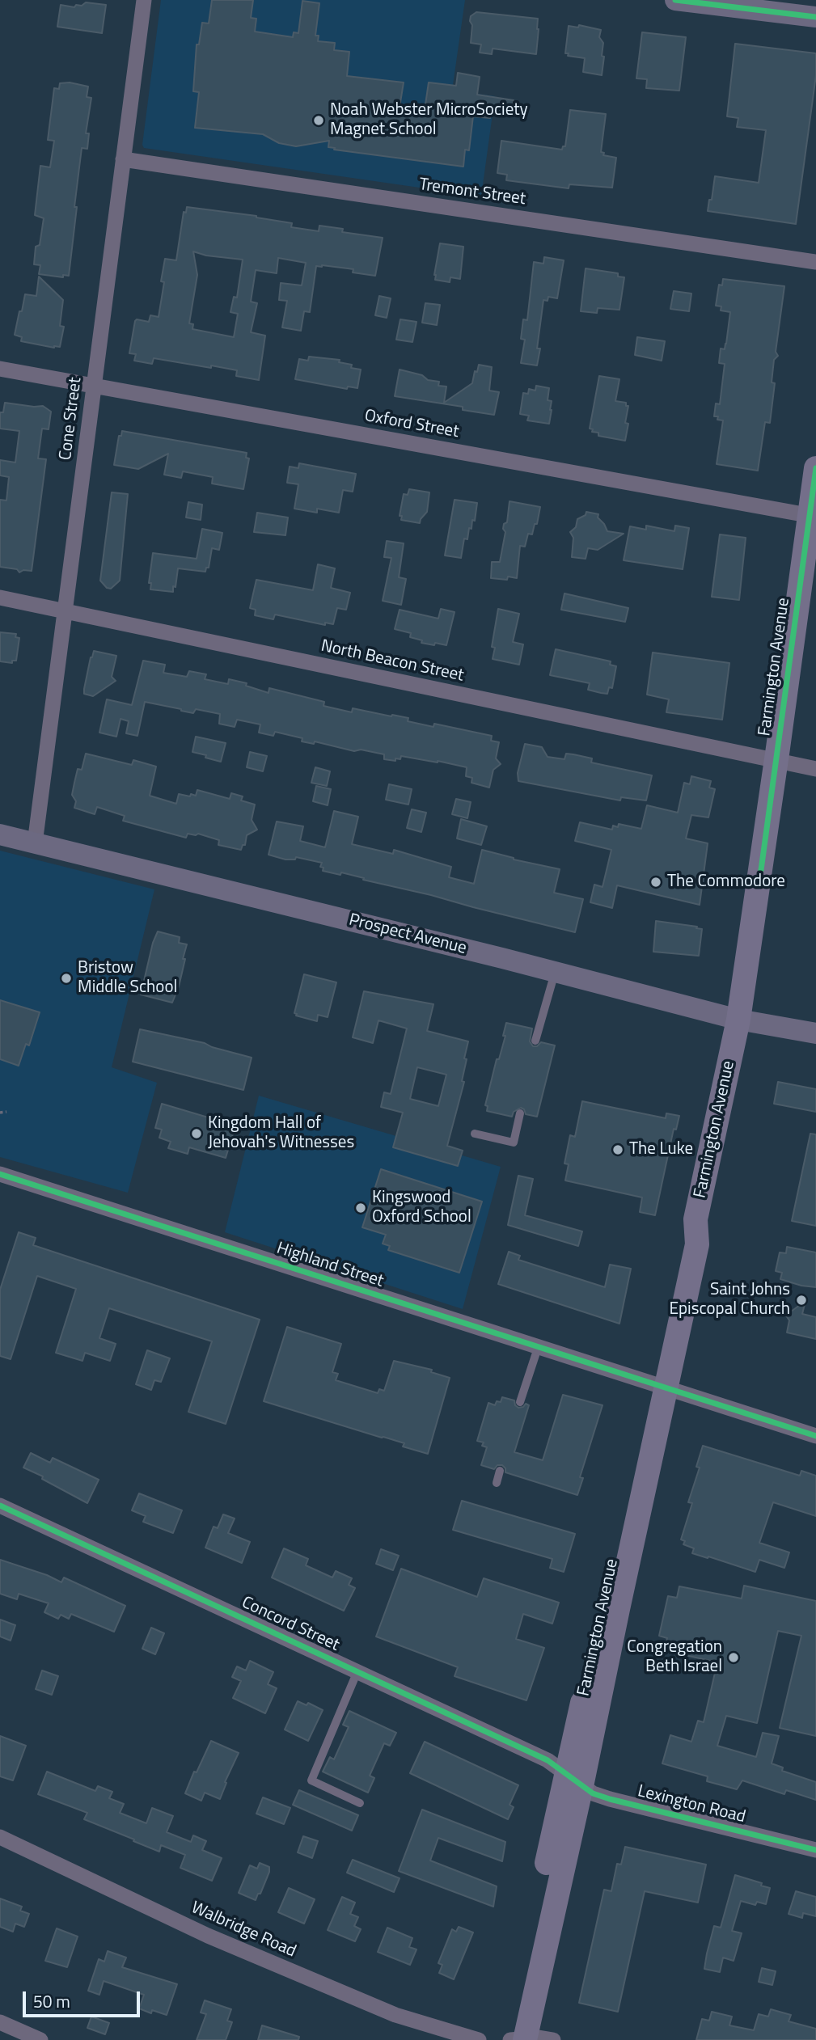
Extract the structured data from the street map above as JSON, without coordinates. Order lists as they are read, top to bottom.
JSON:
{
  "streets": {
    "main road": ["Farmington Avenue", "Prospect Avenue"],
    "street": [
      "Tremont Street",
      "Cone Street",
      "Oxford Street",
      "North Beacon Street",
      "Highland Street",
      "Concord Street",
      "Lexington Road",
      "Walbridge Road"
    ]
  },
  "crossings": [
    ["Tremont Street", "Cone Street"],
    ["Cone Street", "Oxford Street"],
    ["Cone Street", "North Beacon Street"],
    ["Cone Street", "Prospect Avenue"],
    ["Oxford Street", "Farmington Avenue"],
    ["North Beacon Street", "Farmington Avenue"],
    ["Farmington Avenue", "Prospect Avenue"],
    ["Farmington Avenue", "Highland Street"],
    ["Farmington Avenue", "Concord Street"],
    ["Farmington Avenue", "Lexington Road"],
    ["Concord Street", "Lexington Road"]
  ],
  "places": [
    "Noah Webster MicroSociety Magnet School",
    "The Commodore",
    "Bristow Middle School",
    "Kingdom Hall of Jehovah's Witnesses",
    "The Luke",
    "Kingswood Oxford School",
    "Saint Johns Episcopal Church",
    "Congregation Beth Israel"
  ],
  "scale_bar": "50 m"
}
